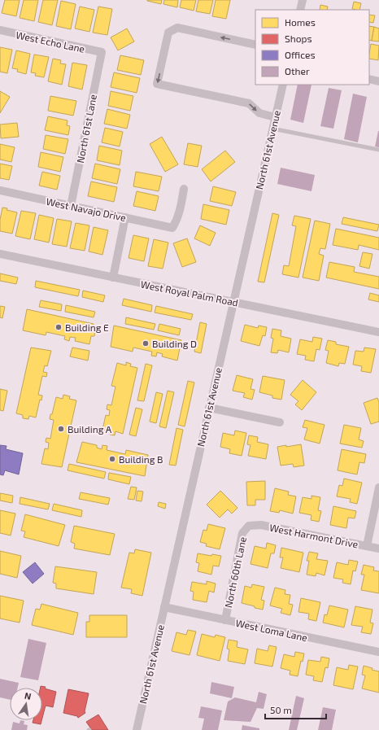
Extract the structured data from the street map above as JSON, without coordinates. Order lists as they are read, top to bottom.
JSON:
{
  "streets": {
    "street": [
      "West Echo Lane",
      "North 61st Lane",
      "North 61st Avenue",
      "West Navajo Drive",
      "West Royal Palm Road",
      "West Harmont Drive",
      "North 60th Lane",
      "West Loma Lane"
    ]
  },
  "crossings": [
    ["West Echo Lane", "North 61st Lane"],
    ["North 61st Lane", "West Navajo Drive"],
    ["North 61st Avenue", "West Royal Palm Road"],
    ["North 61st Avenue", "West Loma Lane"],
    ["West Harmont Drive", "North 60th Lane"],
    ["North 60th Lane", "West Loma Lane"]
  ],
  "places": [
    "Building E",
    "Building D",
    "Building A",
    "Building B"
  ],
  "legend": [
    "Homes",
    "Shops",
    "Offices",
    "Other"
  ],
  "scale_bar": "50 m",
  "north": "top"
}
